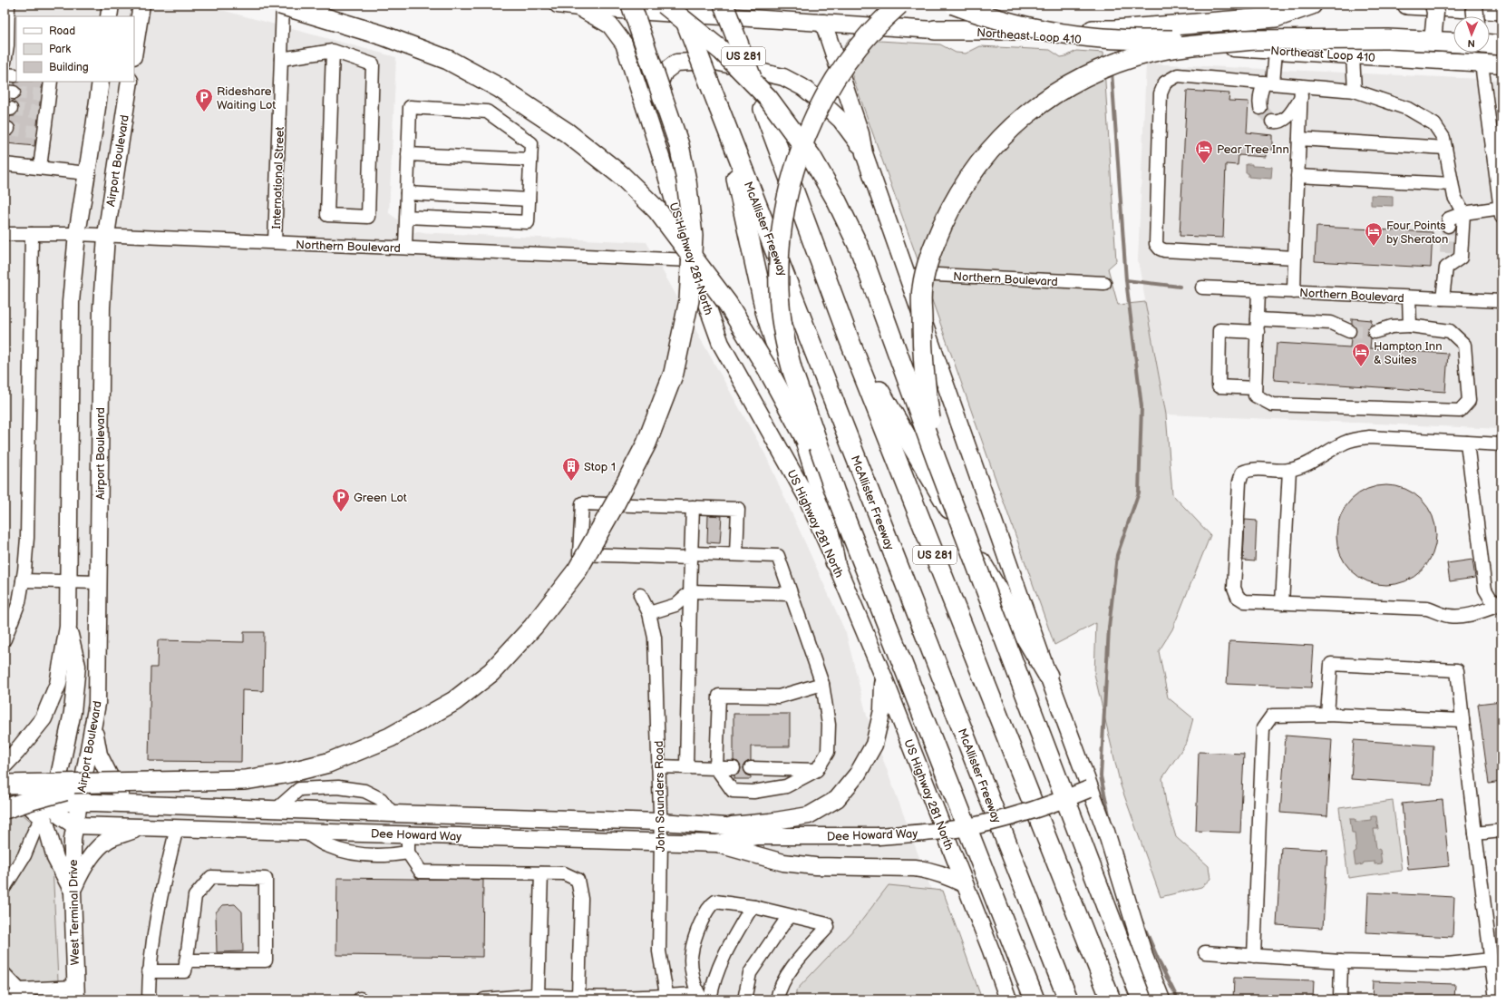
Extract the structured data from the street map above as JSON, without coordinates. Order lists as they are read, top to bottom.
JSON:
{
  "streets": {
    "highway": ["US 281", "McAllister Freeway"],
    "main road": [
      "Northeast Loop 410",
      "Airport Boulevard",
      "US Highway 281 North",
      "Dee Howard Way",
      "West Terminal Drive"
    ],
    "street": ["International Street", "Northern Boulevard", "John Saunders Road"]
  },
  "crossings": [
    ["Northeast Loop 410", "US Highway 281 North"],
    ["Airport Boulevard", "Northern Boulevard"],
    ["Airport Boulevard", "Dee Howard Way"],
    ["Airport Boulevard", "West Terminal Drive"],
    ["International Street", "Northern Boulevard"],
    ["Northern Boulevard", "US Highway 281 North"],
    ["John Saunders Road", "Dee Howard Way"],
    ["Dee Howard Way", "West Terminal Drive"]
  ],
  "places": {
    "parking": ["Rideshare Waiting Lot", "Green Lot"],
    "hotel": ["Pear Tree Inn", "Four Points by Sheraton", "Hampton Inn & Suites"],
    "building": ["Stop 1"]
  },
  "legend": ["Road", "Park", "Building"],
  "north": "bottom"
}
